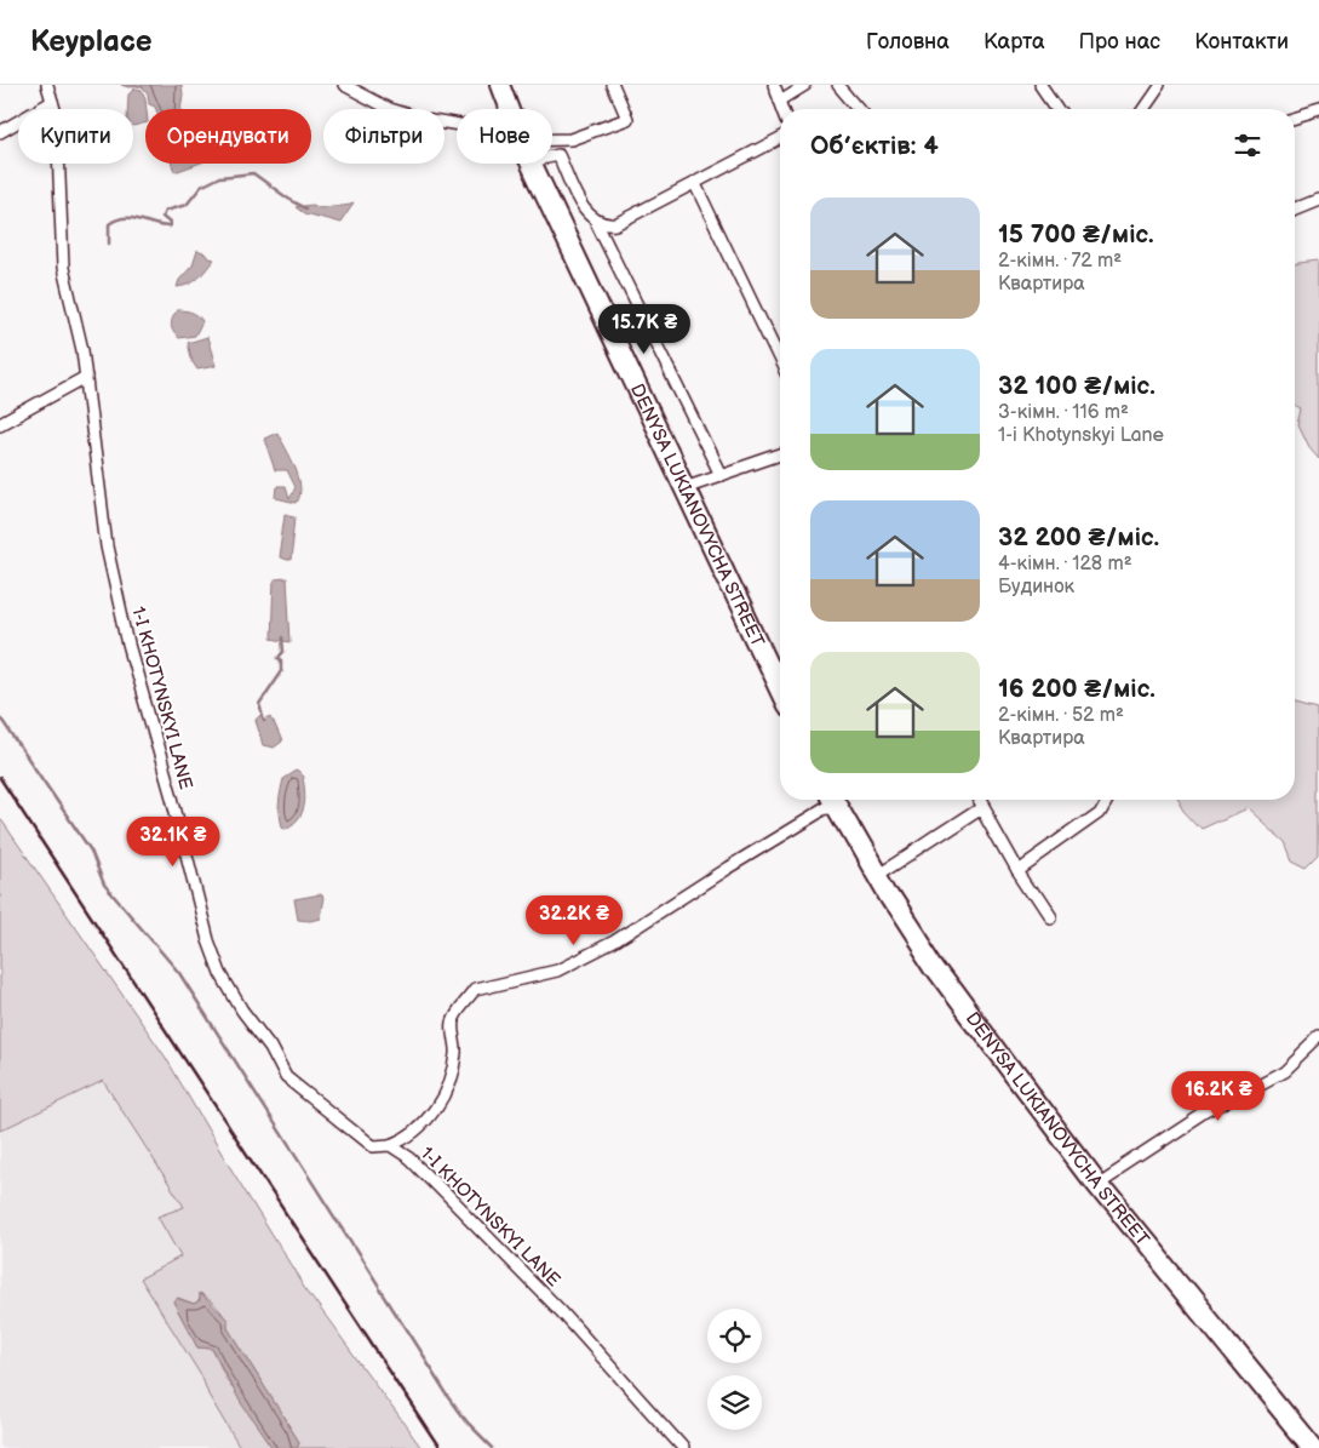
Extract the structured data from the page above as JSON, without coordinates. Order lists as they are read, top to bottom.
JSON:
{
  "streets": {
    "highway": ["DENYSA LUKIANOVYCHA STREET"],
    "street": ["1-I KHOTYNSKYI LANE"]
  },
  "page": {
    "header": "Keyplace",
    "nav": [
      "Головна",
      "Карта",
      "Про нас",
      "Контакти"
    ],
    "chip": [
      "Купити",
      "Орендувати",
      "Фільтри",
      "Нове"
    ],
    "heading": "Об’єктів: 4",
    "list": [
      {
        "name": "15 700 ₴/міс.",
        "note": "2-кімн. · 72 m² · Квартира"
      },
      {
        "name": "32 100 ₴/міс.",
        "note": "3-кімн. · 116 m² · 1-i Khotynskyi Lane"
      },
      {
        "name": "32 200 ₴/міс.",
        "note": "4-кімн. · 128 m² · Будинок"
      },
      {
        "name": "16 200 ₴/міс.",
        "note": "2-кімн. · 52 m² · Квартира"
      }
    ],
    "price": [
      "15.7K ₴",
      "32.1K ₴",
      "32.2K ₴",
      "16.2K ₴"
    ]
  }
}
